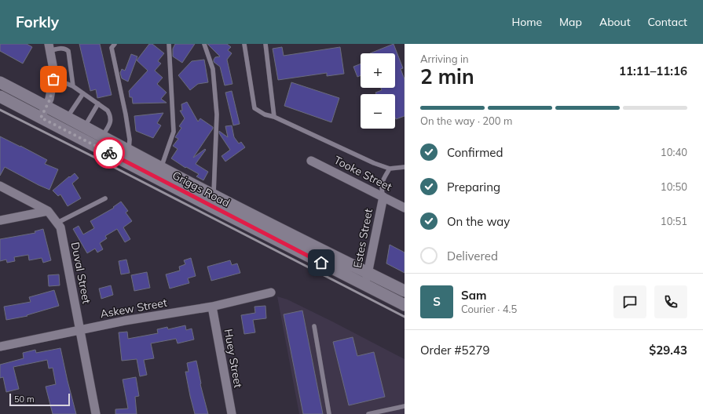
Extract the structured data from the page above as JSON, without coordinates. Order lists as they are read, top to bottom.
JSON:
{
  "streets": {
    "main road": ["Griggs Road"],
    "street": [
      "Tooke Street",
      "Estes Street",
      "Duval Street",
      "Askew Street",
      "Huey Street"
    ]
  },
  "crossings": [
    ["Tooke Street", "Estes Street"],
    ["Griggs Road", "Estes Street"],
    ["Duval Street", "Askew Street"],
    ["Askew Street", "Huey Street"]
  ],
  "scale_bar": "50 m",
  "page": {
    "header": "Forkly",
    "nav": [
      "Home",
      "Map",
      "About",
      "Contact"
    ],
    "heading": ["2 min", "Arriving in", "11:11–11:16"],
    "panel": [
      "Sam",
      "Courier · 4.5",
      "Order #5279",
      "$29.43"
    ],
    "map_buttons": ["+", "−"],
    "bar": "On the way · 200 m",
    "list": [
      ["Confirmed", "10:40"],
      ["Preparing", "10:50"],
      ["On the way", "10:51"],
      "Delivered"
    ],
    "round": "S",
    "scale": "50 m"
  }
}
